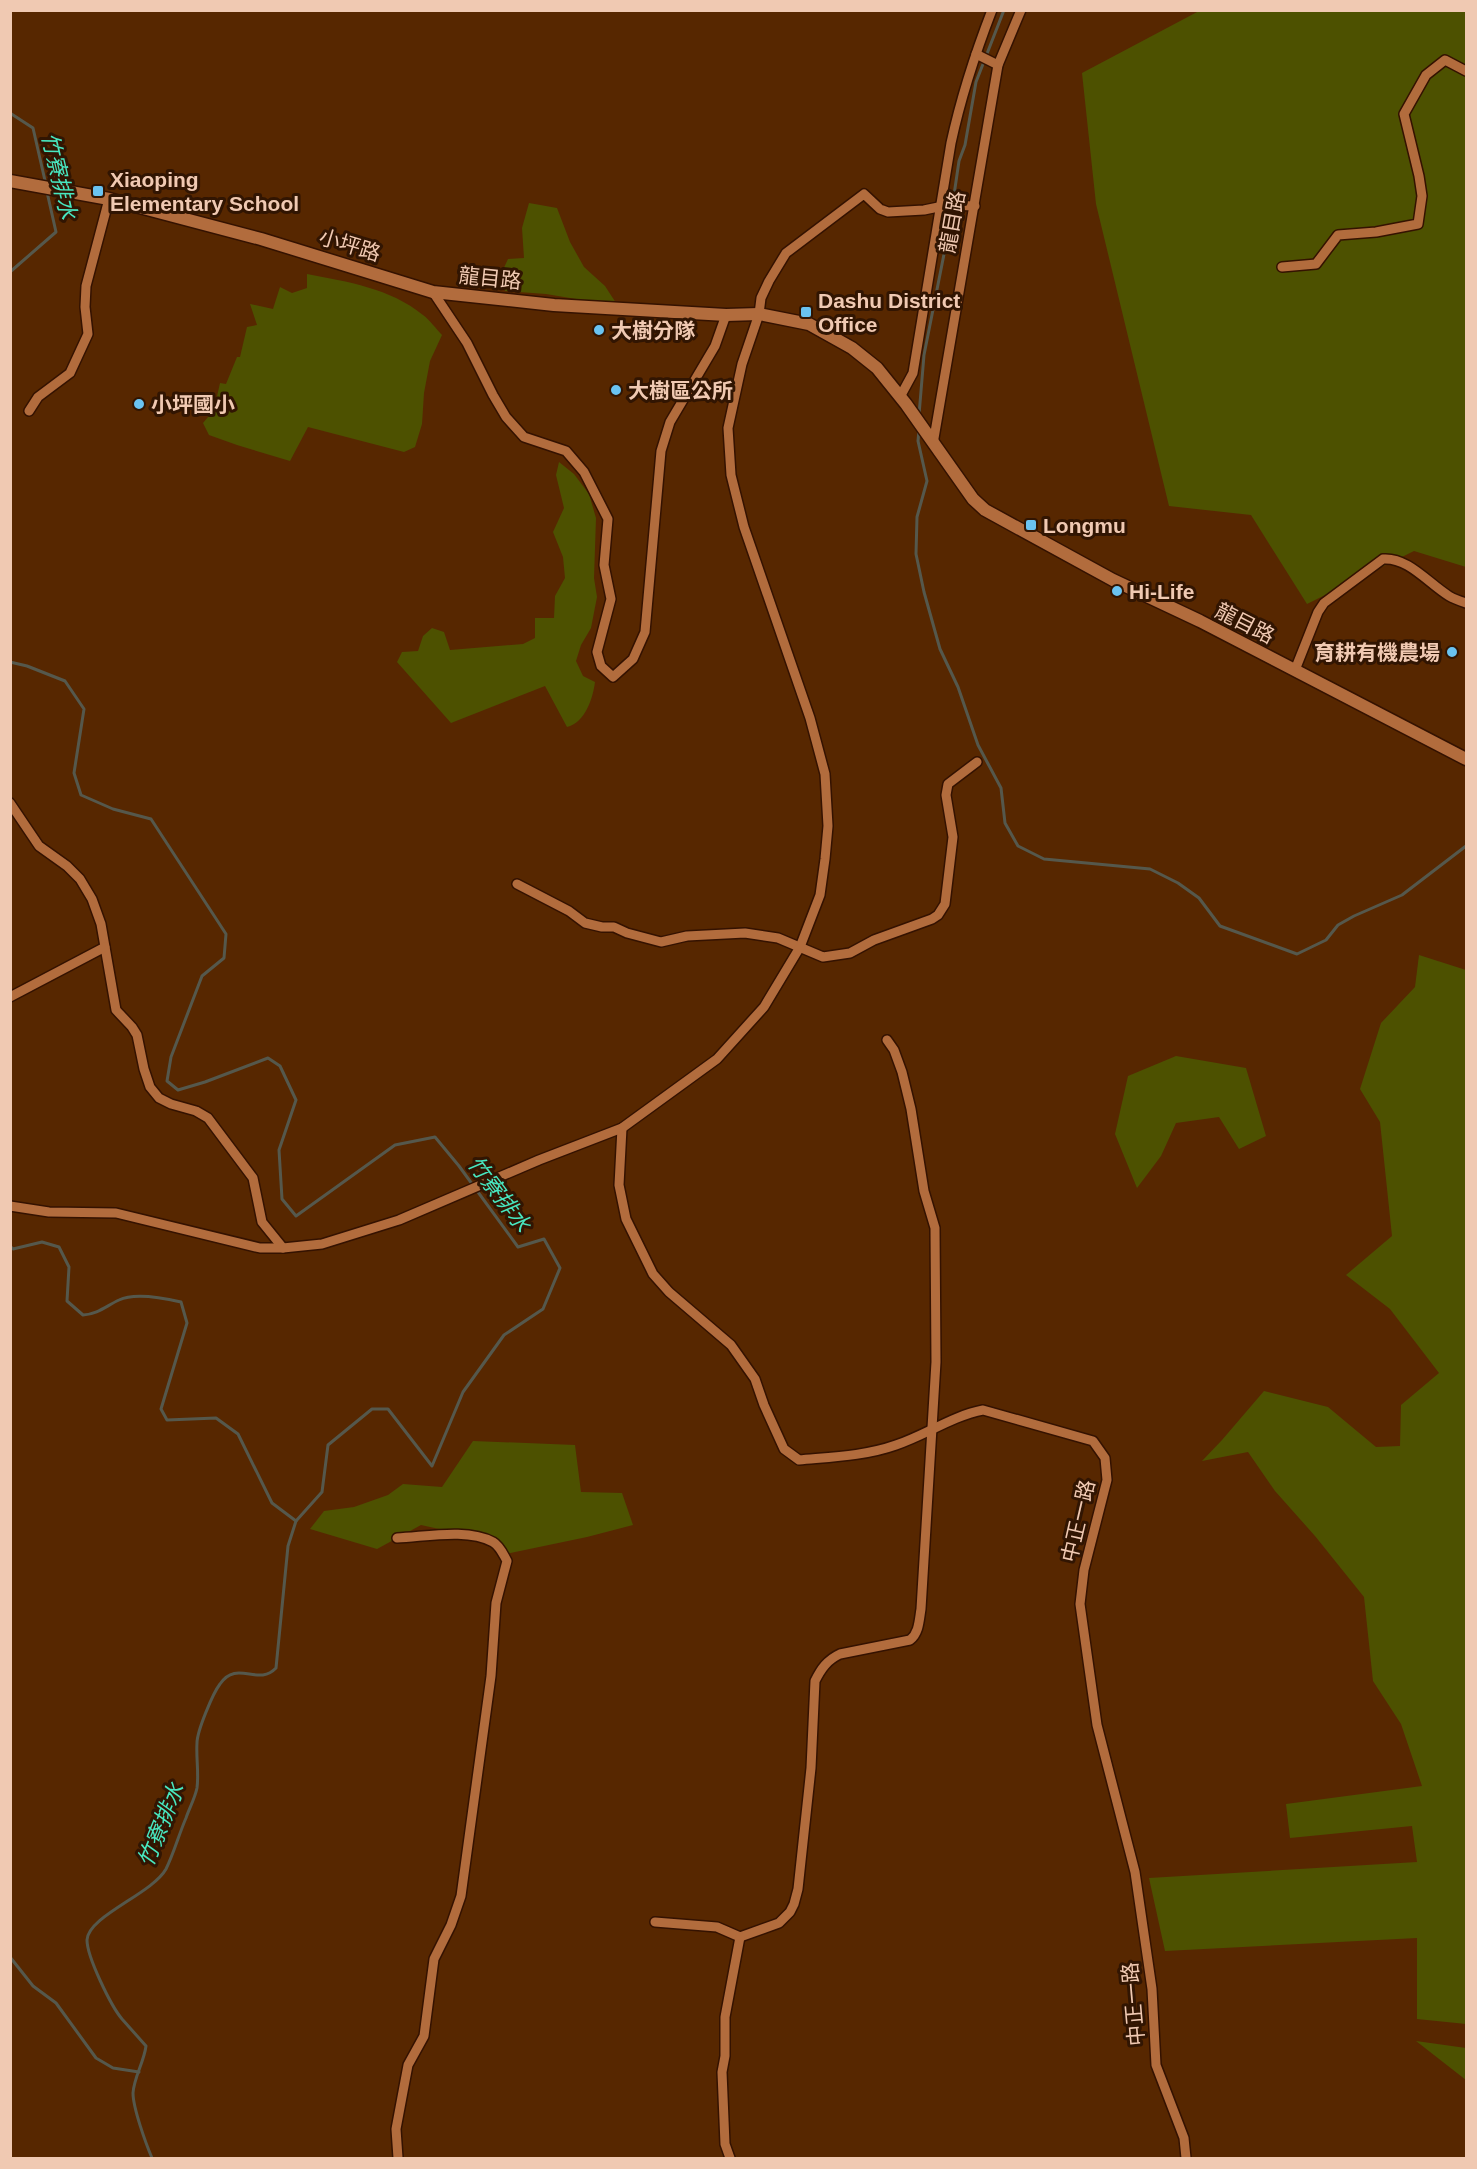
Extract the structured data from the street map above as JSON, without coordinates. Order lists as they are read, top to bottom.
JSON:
{
  "streets": {
    "street": ["龍目路", "小坪路", "中正一路"]
  },
  "crossings": [
    ["龍目路", "小坪路"]
  ],
  "water": ["竹寮排水"],
  "places": {
    "transit": ["Xiaoping Elementary School", "Dashu District Office", "Longmu"],
    "other": [
      "大樹分隊",
      "大樹區公所",
      "小坪國小",
      "Hi-Life",
      "育耕有機農場"
    ]
  }
}
